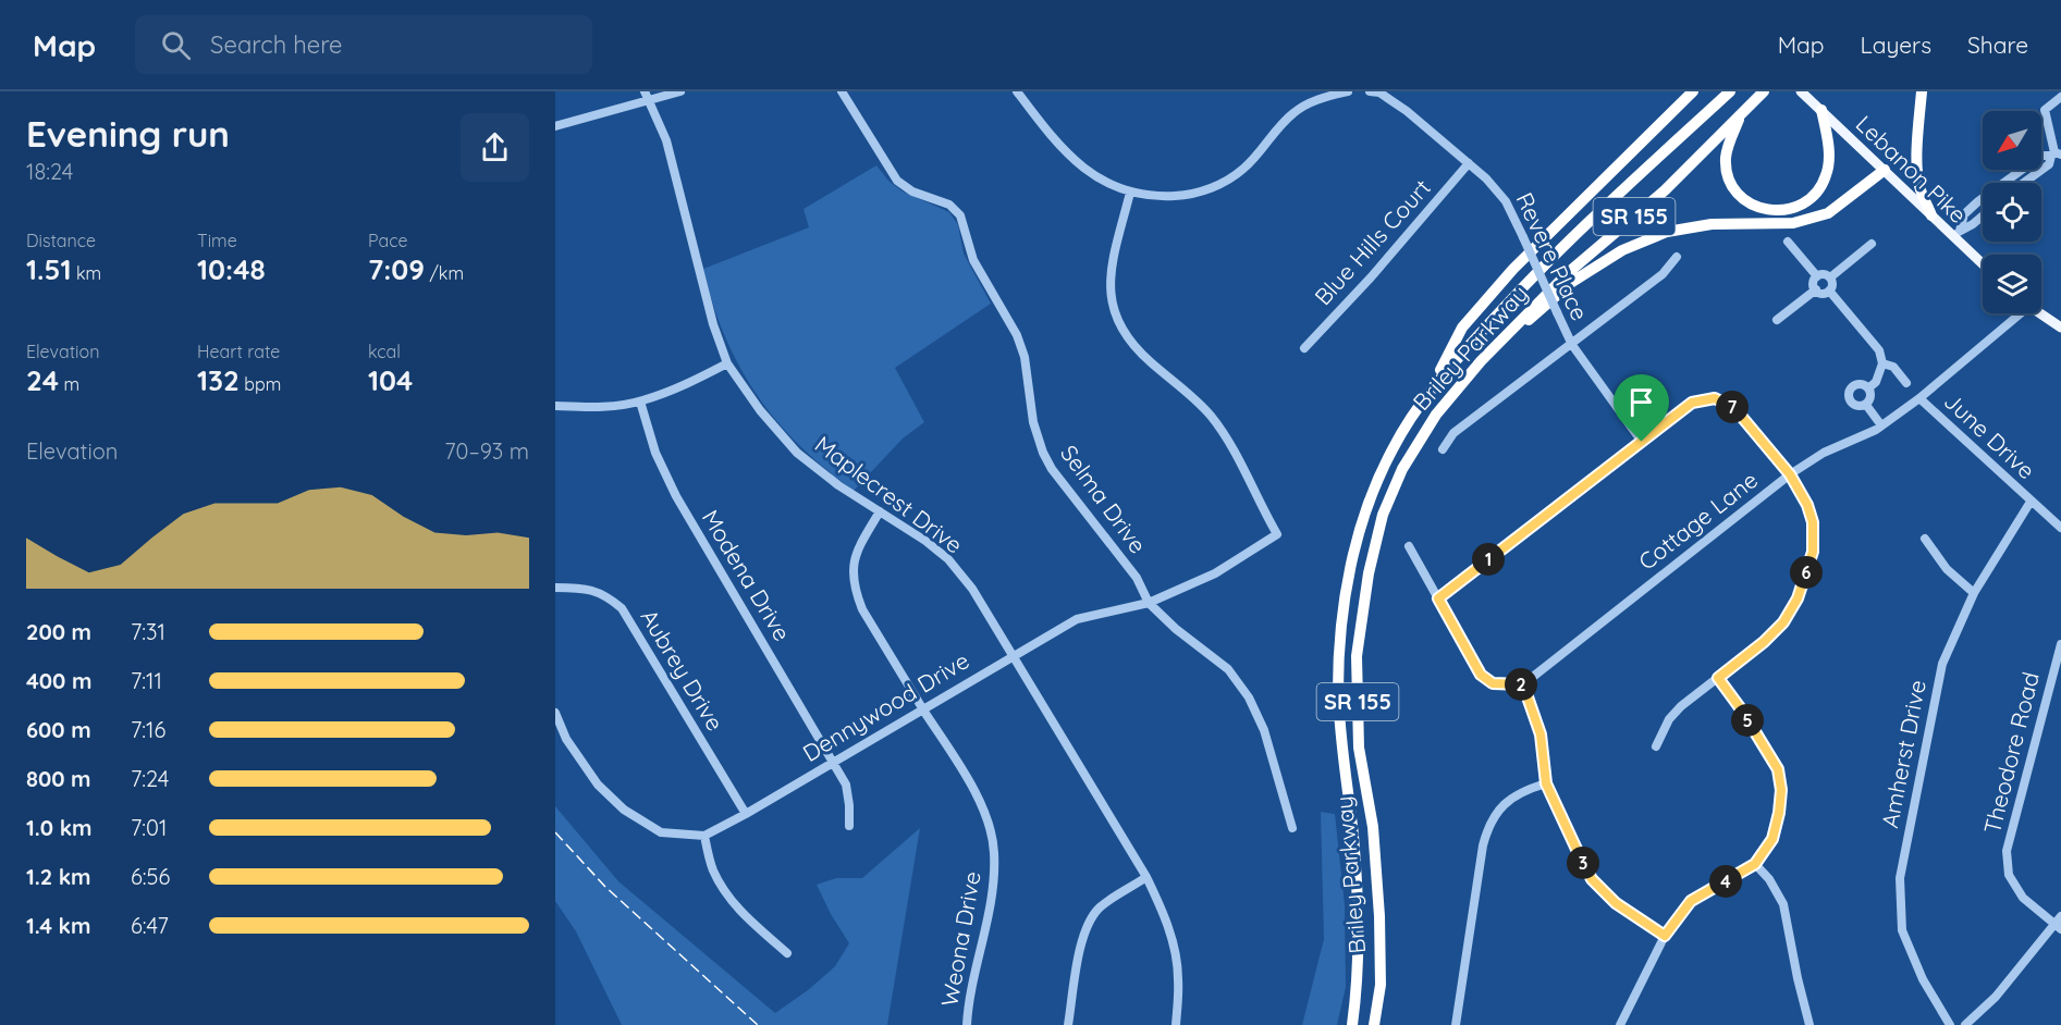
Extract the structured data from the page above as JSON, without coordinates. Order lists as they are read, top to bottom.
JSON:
{
  "streets": {
    "highway": ["SR 155", "Briley Parkway"],
    "main road": ["Lebanon Pike"],
    "street": [
      "Blue Hills Court",
      "Revere Place",
      "June Drive",
      "Maplecrest Drive",
      "Selma Drive",
      "Cottage Lane",
      "Modena Drive",
      "Aubrey Drive",
      "Dennywood Drive",
      "Theodore Road",
      "Amherst Drive",
      "Weona Drive"
    ]
  },
  "crossings": [
    ["Blue Hills Court", "Revere Place"],
    ["June Drive", "Cottage Lane"],
    ["June Drive", "Amherst Drive"],
    ["Maplecrest Drive", "Dennywood Drive"],
    ["Maplecrest Drive", "Weona Drive"],
    ["Selma Drive", "Dennywood Drive"],
    ["Modena Drive", "Dennywood Drive"],
    ["Aubrey Drive", "Dennywood Drive"],
    ["Dennywood Drive", "Weona Drive"]
  ],
  "north": "bottom left",
  "page": {
    "header": "Map",
    "search": "Search here",
    "nav": ["Map", "Layers", "Share"],
    "heading": ["Evening run", "18:24"],
    "stats": [
      ["Distance", "1.51 km"],
      ["Time", "10:48"],
      ["Pace", "7:09 /km"],
      ["Elevation", "24 m"],
      ["Heart rate", "132 bpm"],
      ["kcal", "104"]
    ],
    "pins": [
      "7",
      "1",
      "6",
      "2",
      "5",
      "3",
      "4"
    ],
    "chart": ["Elevation", "70–93 m"],
    "list": [
      {
        "name": "200 m",
        "note": "7:31"
      },
      {
        "name": "400 m",
        "note": "7:11"
      },
      {
        "name": "600 m",
        "note": "7:16"
      },
      {
        "name": "800 m",
        "note": "7:24"
      },
      {
        "name": "1.0 km",
        "note": "7:01"
      },
      {
        "name": "1.2 km",
        "note": "6:56"
      },
      {
        "name": "1.4 km",
        "note": "6:47"
      }
    ]
  }
}
